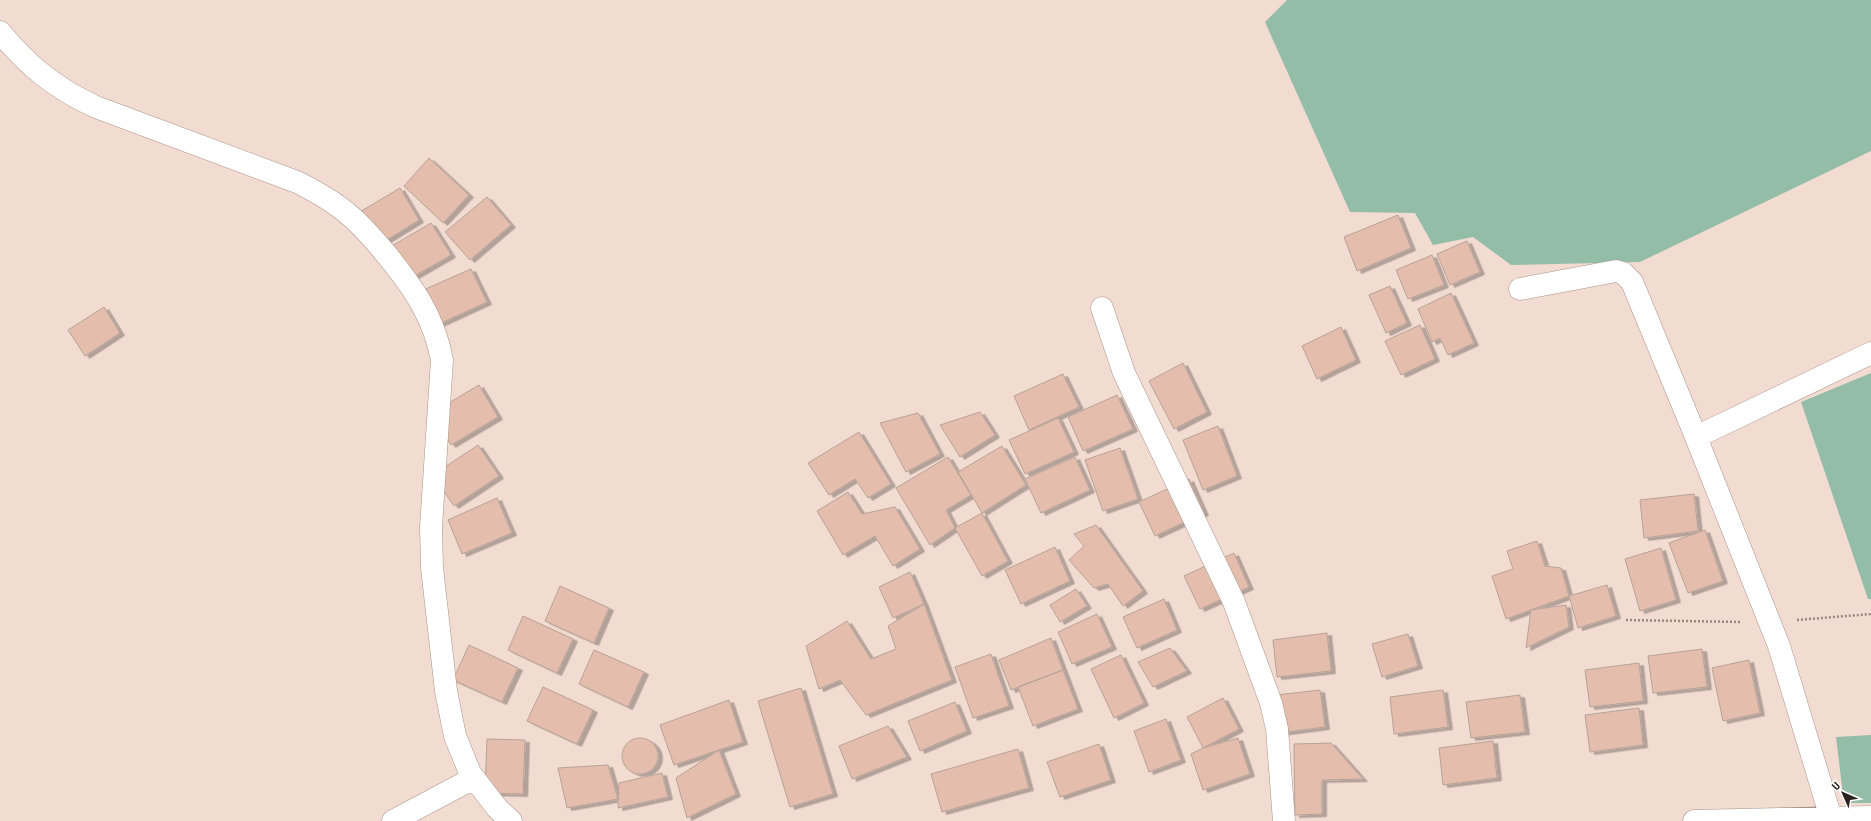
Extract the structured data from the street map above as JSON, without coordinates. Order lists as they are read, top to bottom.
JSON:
{
  "north": "top left"
}
